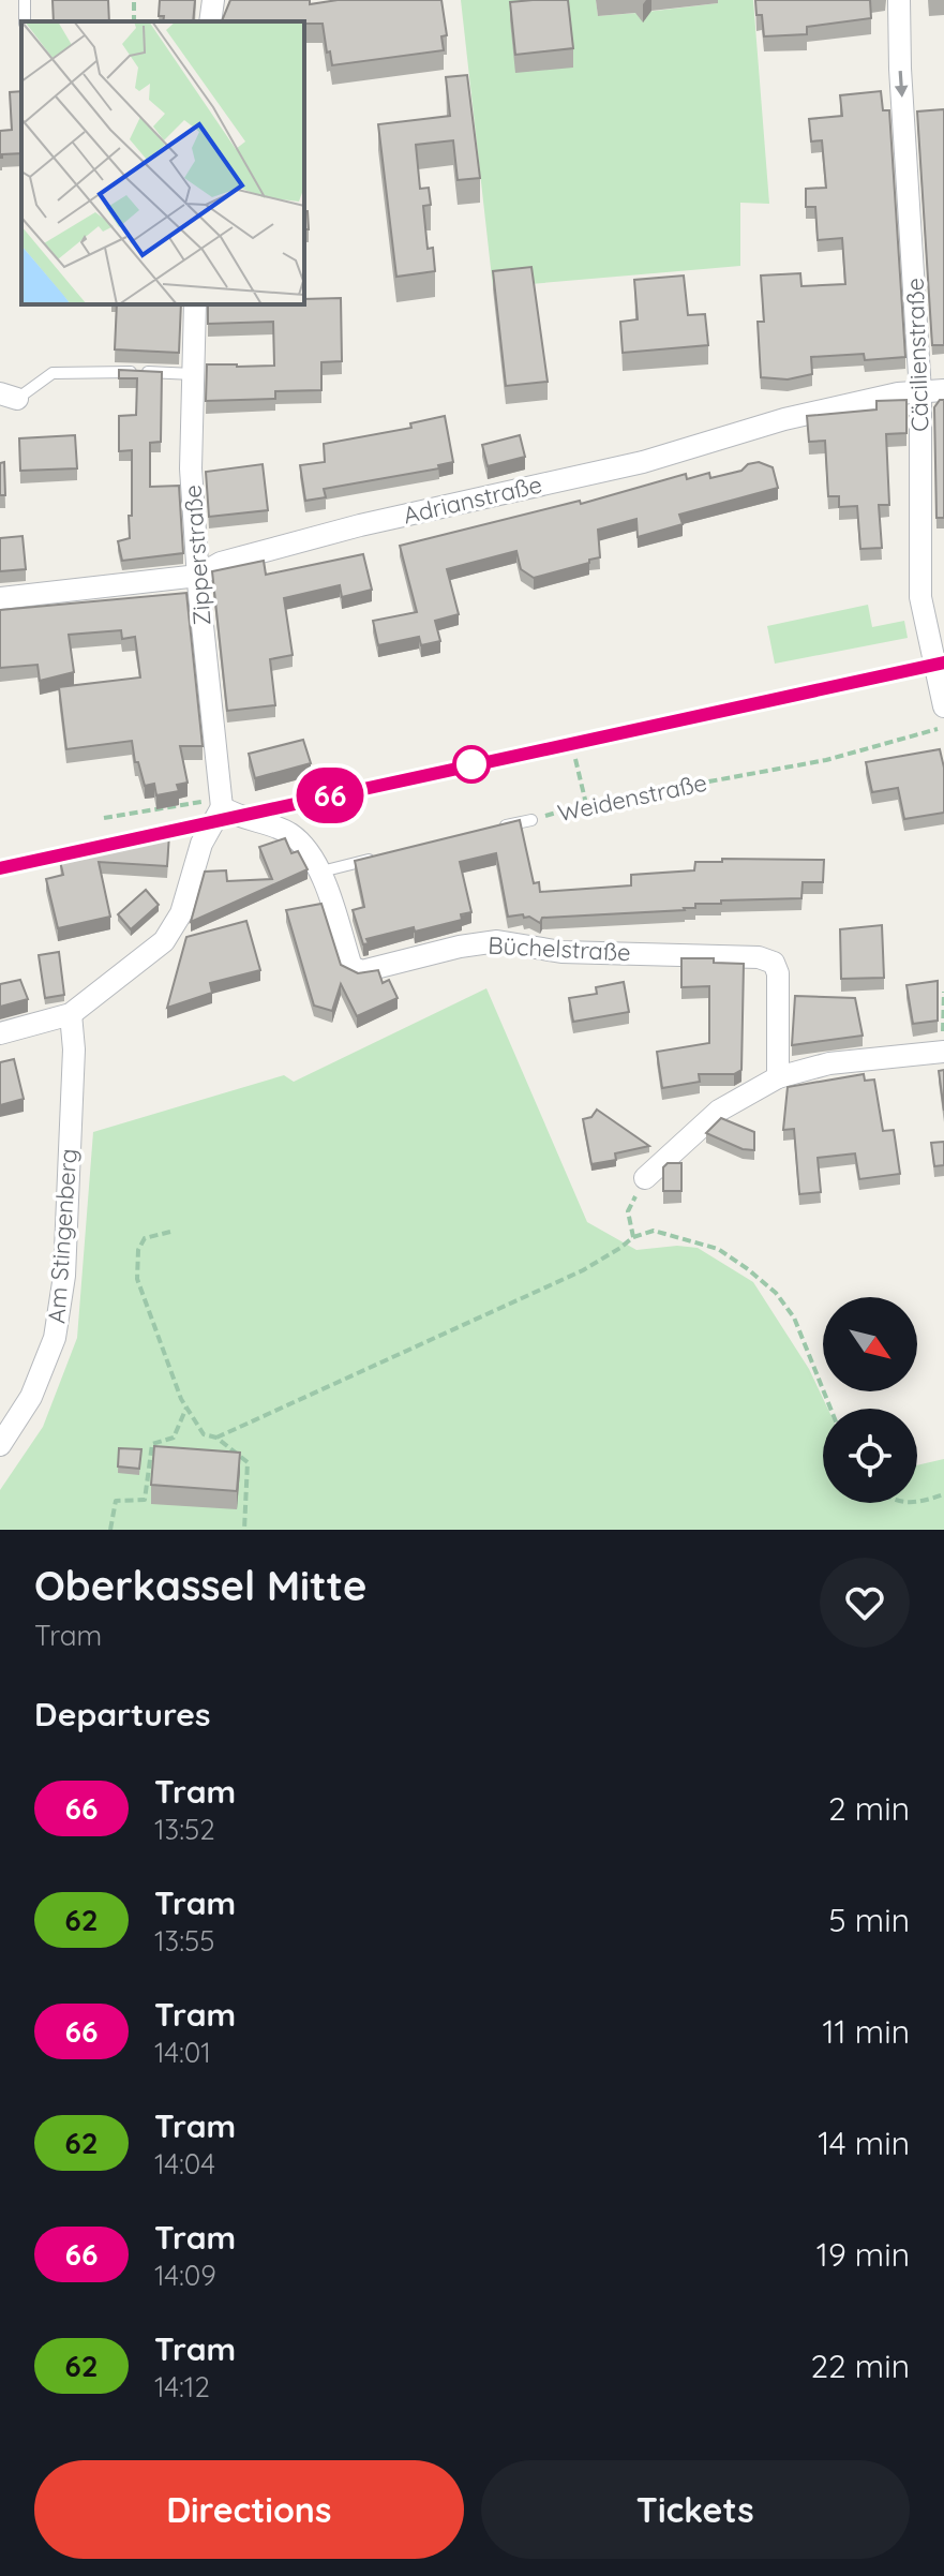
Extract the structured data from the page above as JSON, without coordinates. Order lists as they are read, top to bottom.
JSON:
{
  "streets": {
    "street": [
      "Cäcilienstraße",
      "Adrianstraße",
      "Zipperstraße",
      "Büchelstraße",
      "Am Stingenberg"
    ],
    "lane": ["Weidenstraße"]
  },
  "crossings": [
    ["Cäcilienstraße", "Adrianstraße"],
    ["Adrianstraße", "Zipperstraße"],
    ["Zipperstraße", "Büchelstraße"]
  ],
  "one_way": ["Cäcilienstraße"],
  "lines": ["tram line 66"],
  "north": "bottom right",
  "page": {
    "on_map": "66",
    "heading": [
      ["Oberkassel Mitte", "Tram"],
      "Departures"
    ],
    "list": [
      {
        "mark": "66",
        "name": "Tram",
        "note": "13:52",
        "value": "2 min"
      },
      {
        "mark": "62",
        "name": "Tram",
        "note": "13:55",
        "value": "5 min"
      },
      {
        "mark": "66",
        "name": "Tram",
        "note": "14:01",
        "value": "11 min"
      },
      {
        "mark": "62",
        "name": "Tram",
        "note": "14:04",
        "value": "14 min"
      },
      {
        "mark": "66",
        "name": "Tram",
        "note": "14:09",
        "value": "19 min"
      },
      {
        "mark": "62",
        "name": "Tram",
        "note": "14:12",
        "value": "22 min"
      }
    ],
    "buttons": ["Directions", "Tickets"]
  }
}
